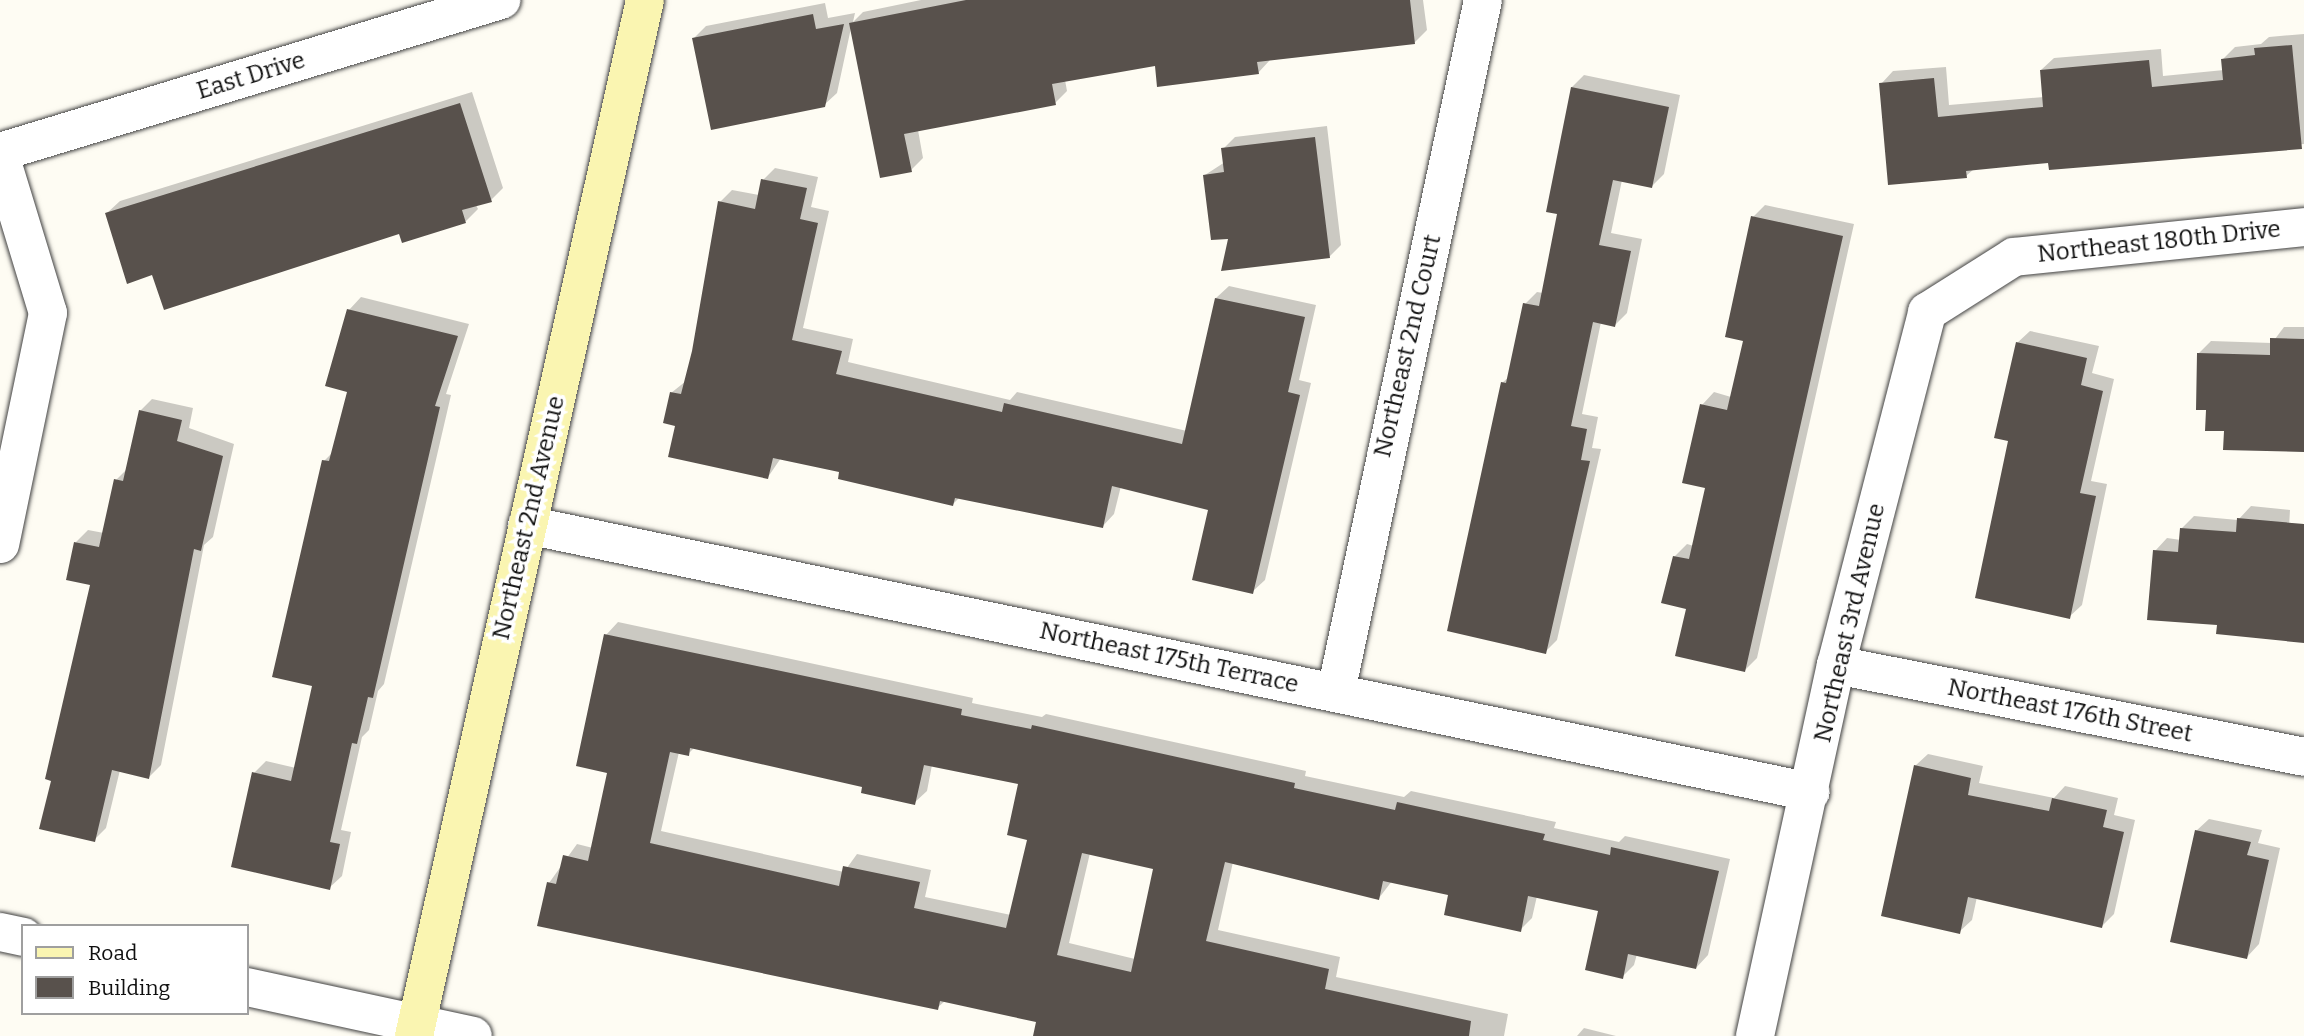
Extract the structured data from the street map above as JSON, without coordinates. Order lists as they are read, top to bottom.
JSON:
{
  "streets": {
    "street": [
      "East Drive",
      "Northeast 180th Drive",
      "Northeast 2nd Court",
      "Northeast 2nd Avenue",
      "Northeast 3rd Avenue",
      "Northeast 175th Terrace",
      "Northeast 176th Street"
    ]
  },
  "crossings": [
    ["Northeast 180th Drive", "Northeast 3rd Avenue"],
    ["Northeast 2nd Court", "Northeast 175th Terrace"],
    ["Northeast 2nd Avenue", "Northeast 175th Terrace"],
    ["Northeast 3rd Avenue", "Northeast 175th Terrace"],
    ["Northeast 3rd Avenue", "Northeast 176th Street"]
  ],
  "legend": ["Road", "Building"]
}
